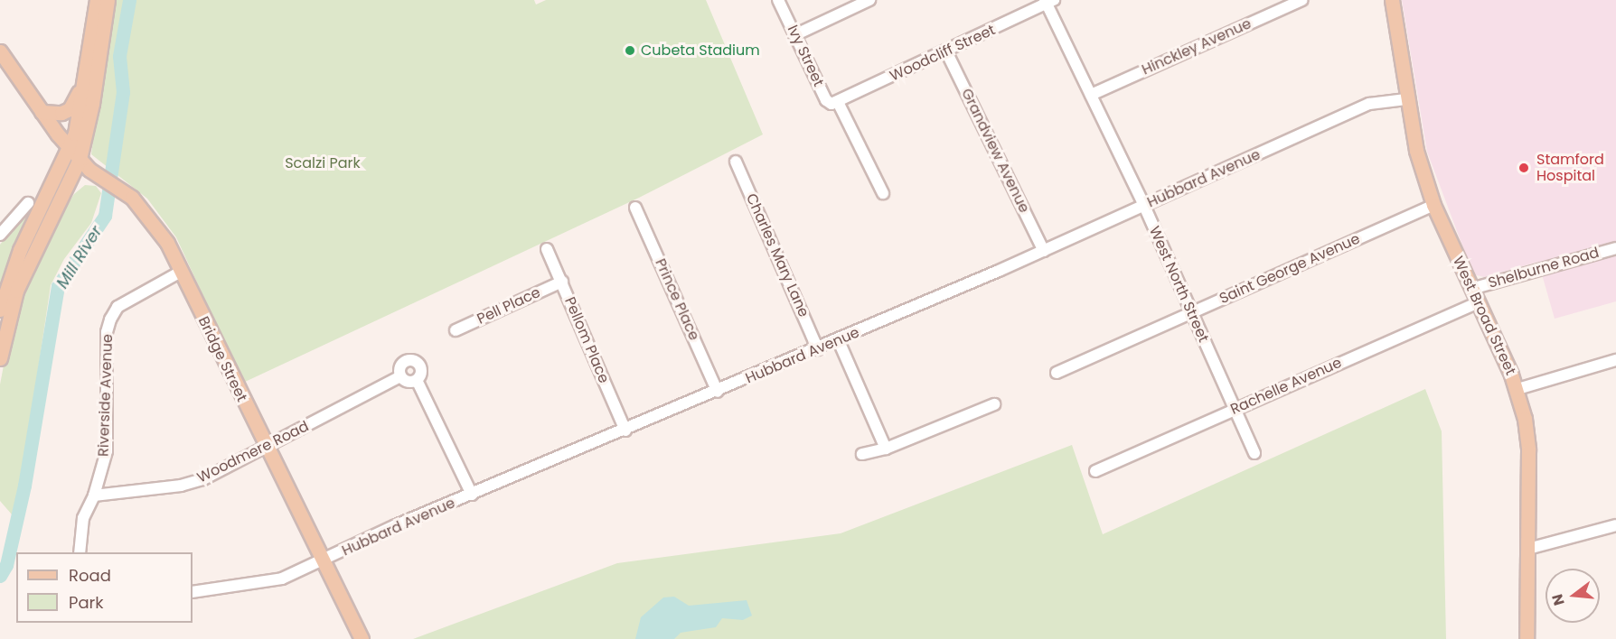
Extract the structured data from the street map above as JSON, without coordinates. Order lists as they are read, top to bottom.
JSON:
{
  "streets": {
    "main road": ["West Broad Street", "Bridge Street"],
    "street": [
      "Hinckley Avenue",
      "Woodcliff Street",
      "Ivy Street",
      "Grandview Avenue",
      "Hubbard Avenue",
      "Charles Mary Lane",
      "Shelburne Road",
      "Saint George Avenue",
      "West North Street",
      "Prince Place",
      "Pell Place",
      "Pellom Place",
      "Rachelle Avenue",
      "Riverside Avenue",
      "Woodmere Road"
    ]
  },
  "crossings": [
    ["Hinckley Avenue", "West North Street"],
    ["Woodcliff Street", "Ivy Street"],
    ["Woodcliff Street", "Grandview Avenue"],
    ["Woodcliff Street", "West North Street"],
    ["Grandview Avenue", "Hubbard Avenue"],
    ["Hubbard Avenue", "Charles Mary Lane"],
    ["Hubbard Avenue", "West North Street"],
    ["Hubbard Avenue", "Prince Place"],
    ["Hubbard Avenue", "West Broad Street"],
    ["Hubbard Avenue", "Pellom Place"],
    ["Hubbard Avenue", "Bridge Street"],
    ["Hubbard Avenue", "Woodmere Road"],
    ["Shelburne Road", "West Broad Street"],
    ["Shelburne Road", "Rachelle Avenue"],
    ["Saint George Avenue", "West North Street"],
    ["Saint George Avenue", "West Broad Street"],
    ["West North Street", "Rachelle Avenue"],
    ["Pell Place", "Pellom Place"],
    ["West Broad Street", "Rachelle Avenue"],
    ["Bridge Street", "Riverside Avenue"],
    ["Bridge Street", "Woodmere Road"],
    ["Riverside Avenue", "Woodmere Road"]
  ],
  "water": ["Mill River"],
  "parks": ["Scalzi Park"],
  "places": ["Cubeta Stadium", "Stamford Hospital"],
  "legend": ["Road", "Park"],
  "north": "left"
}
